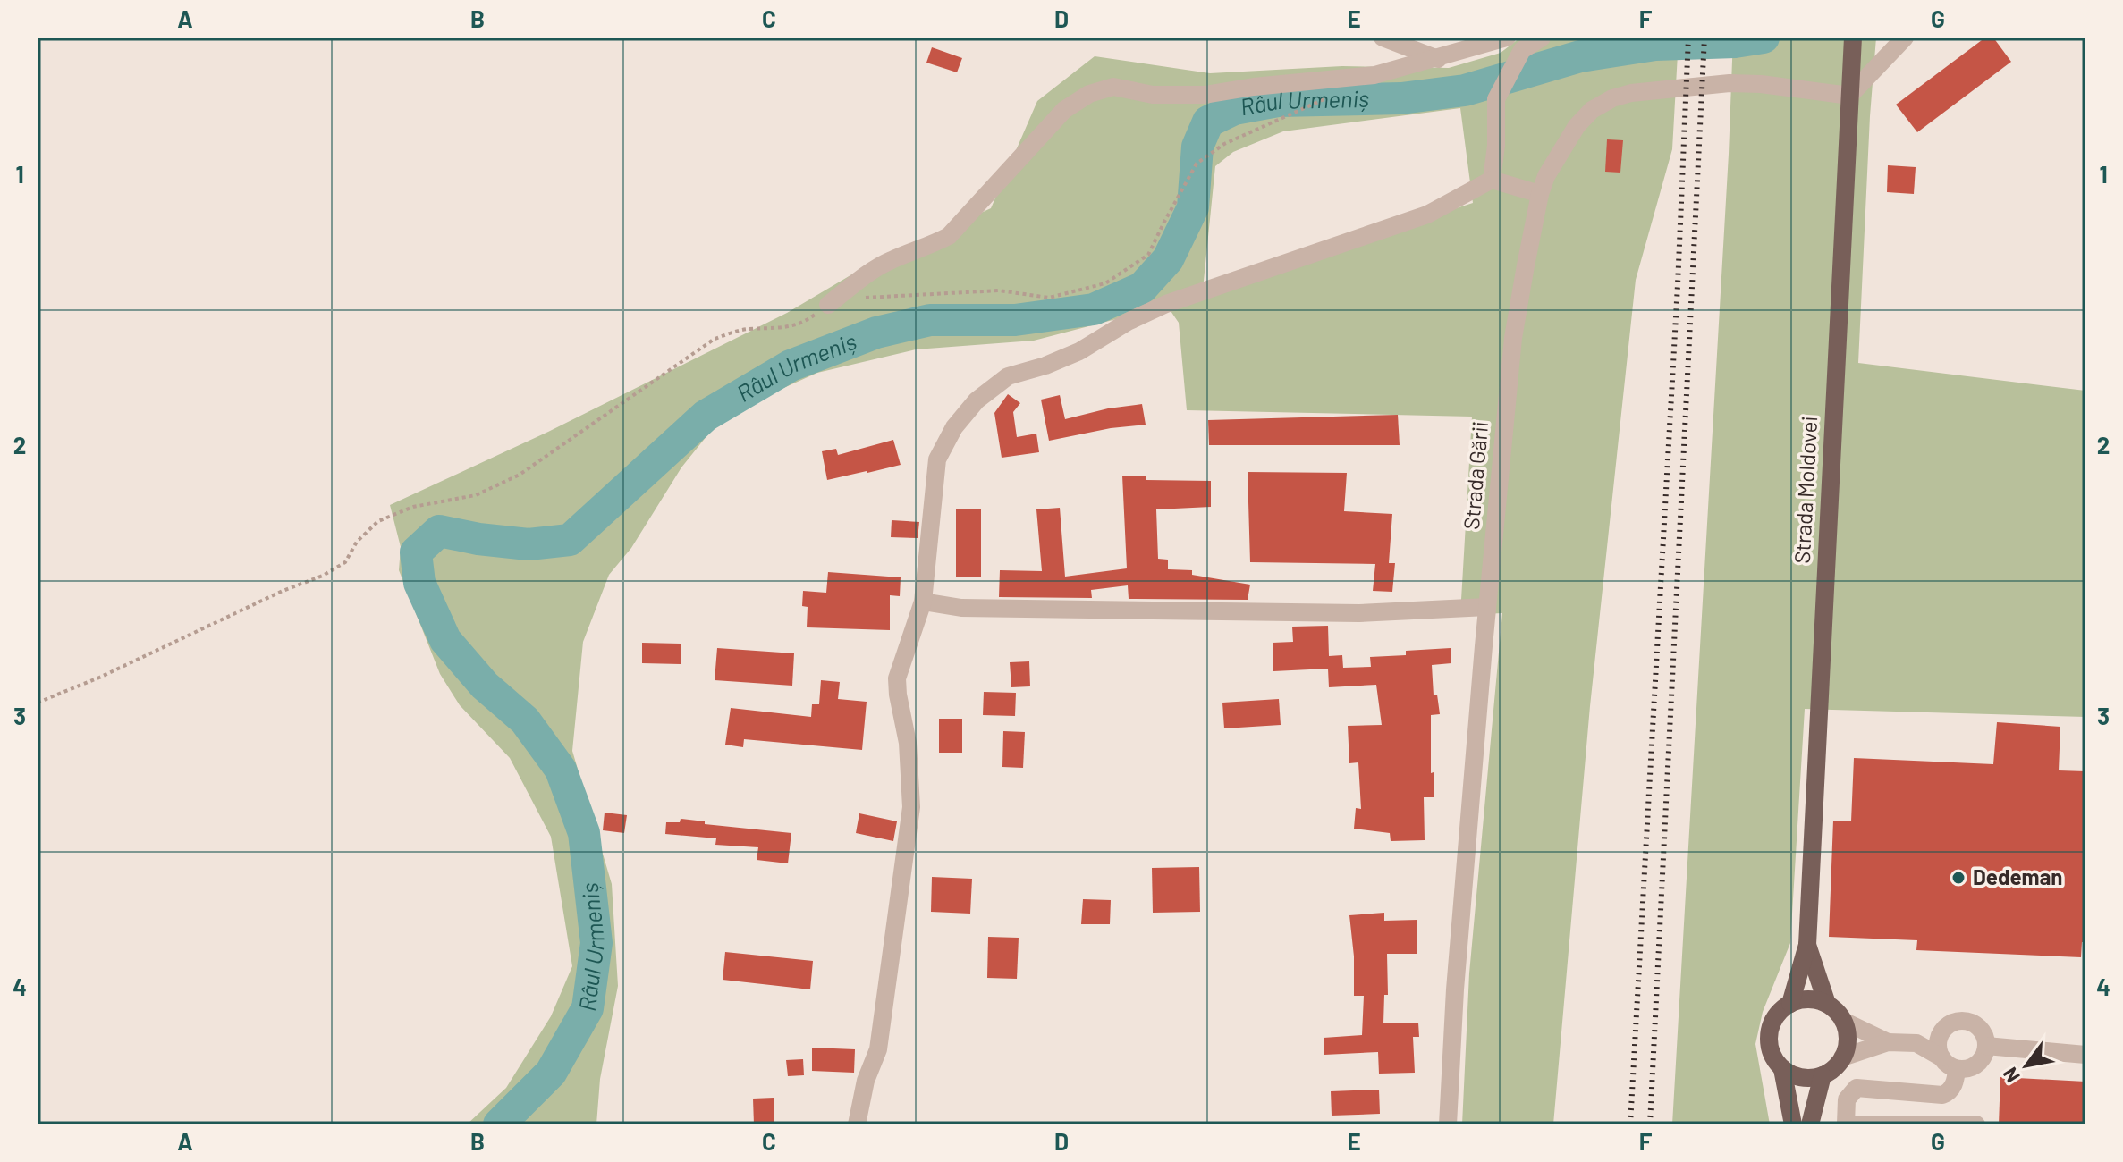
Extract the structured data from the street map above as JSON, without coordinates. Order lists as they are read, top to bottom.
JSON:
{
  "streets": {
    "main road": ["Strada Moldovei"],
    "street": ["Strada Gării"]
  },
  "crossings": [
    ["Strada Gării", "Strada Moldovei"]
  ],
  "water": ["Râul Urmeniș"],
  "places": ["Dedeman"],
  "north": "bottom left",
  "grid": {
    "columns": [
      "A",
      "B",
      "C",
      "D",
      "E",
      "F",
      "G"
    ],
    "rows": [
      "1",
      "2",
      "3",
      "4"
    ]
  }
}
